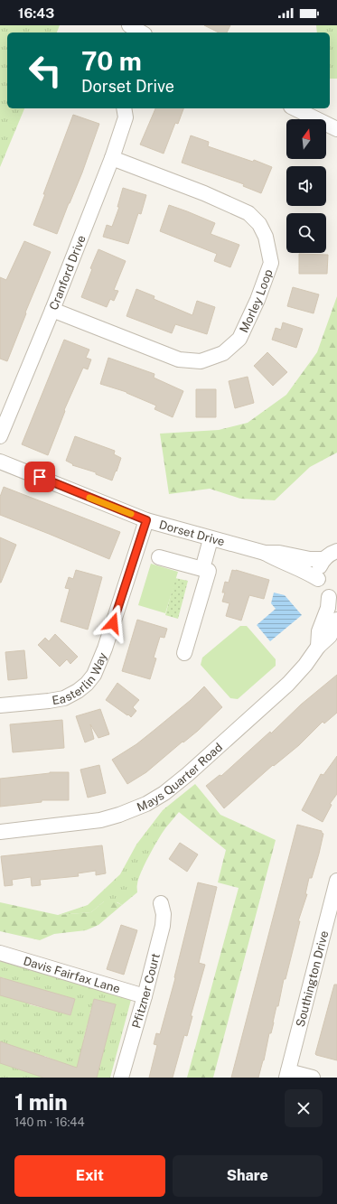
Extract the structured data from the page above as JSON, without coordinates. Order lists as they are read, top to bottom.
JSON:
{
  "streets": {
    "street": [
      "Cranford Drive",
      "Morley Loop",
      "Dorset Drive",
      "Easterlin Way",
      "Mays Quarter Road",
      "Davis Fairfax Lane",
      "Southington Drive",
      "Pfitzner Court"
    ]
  },
  "crossings": [
    ["Cranford Drive", "Morley Loop"],
    ["Dorset Drive", "Easterlin Way"],
    ["Dorset Drive", "Mays Quarter Road"],
    ["Davis Fairfax Lane", "Pfitzner Court"]
  ],
  "north": "top",
  "page": {
    "status": "16:43",
    "turn": ["70 m", "Dorset Drive"],
    "heading": ["1 min", "140 m · 16:44"],
    "buttons": ["Exit", "Share"]
  }
}
